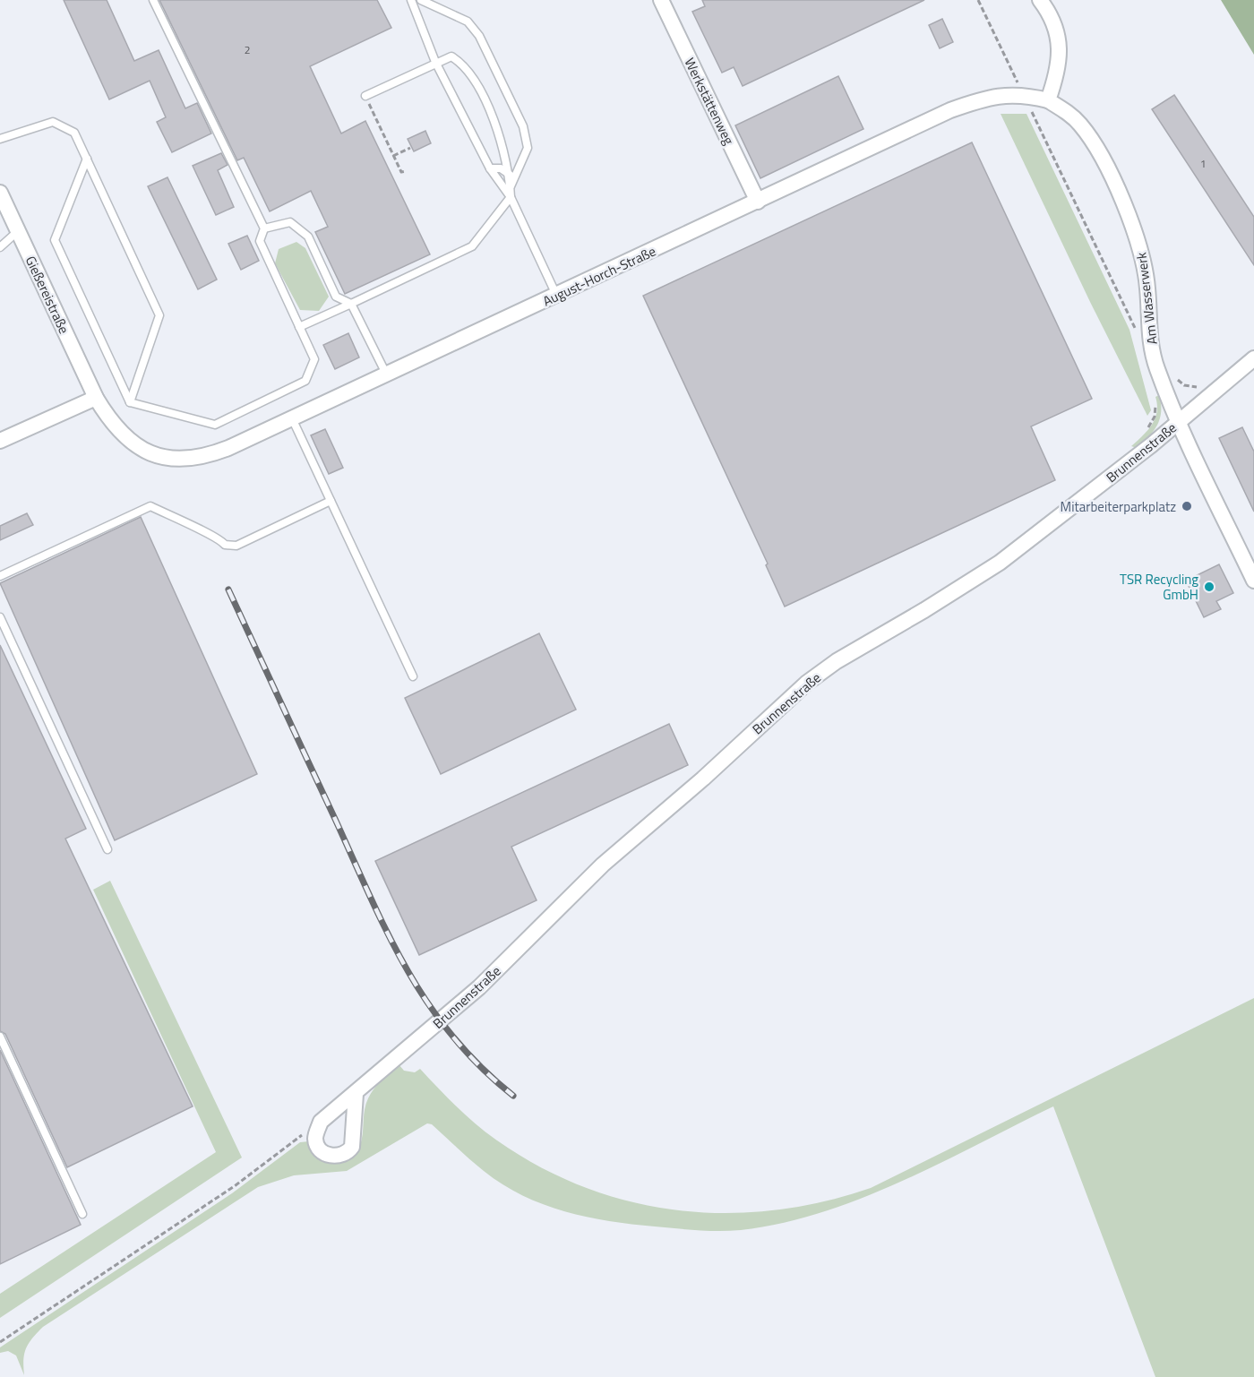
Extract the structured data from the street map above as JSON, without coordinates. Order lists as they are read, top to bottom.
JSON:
{
  "streets": {
    "street": [
      "Werkstättenweg",
      "August-Horch-Straße",
      "Gießereistraße",
      "Am Wasserwerk",
      "Brunnenstraße"
    ]
  },
  "crossings": [
    ["Werkstättenweg", "August-Horch-Straße"],
    ["August-Horch-Straße", "Gießereistraße"],
    ["August-Horch-Straße", "Am Wasserwerk"],
    ["Am Wasserwerk", "Brunnenstraße"]
  ],
  "places": ["Mitarbeiterparkplatz", "TSR Recycling GmbH"],
  "house_numbers": ["2", "1"]
}
